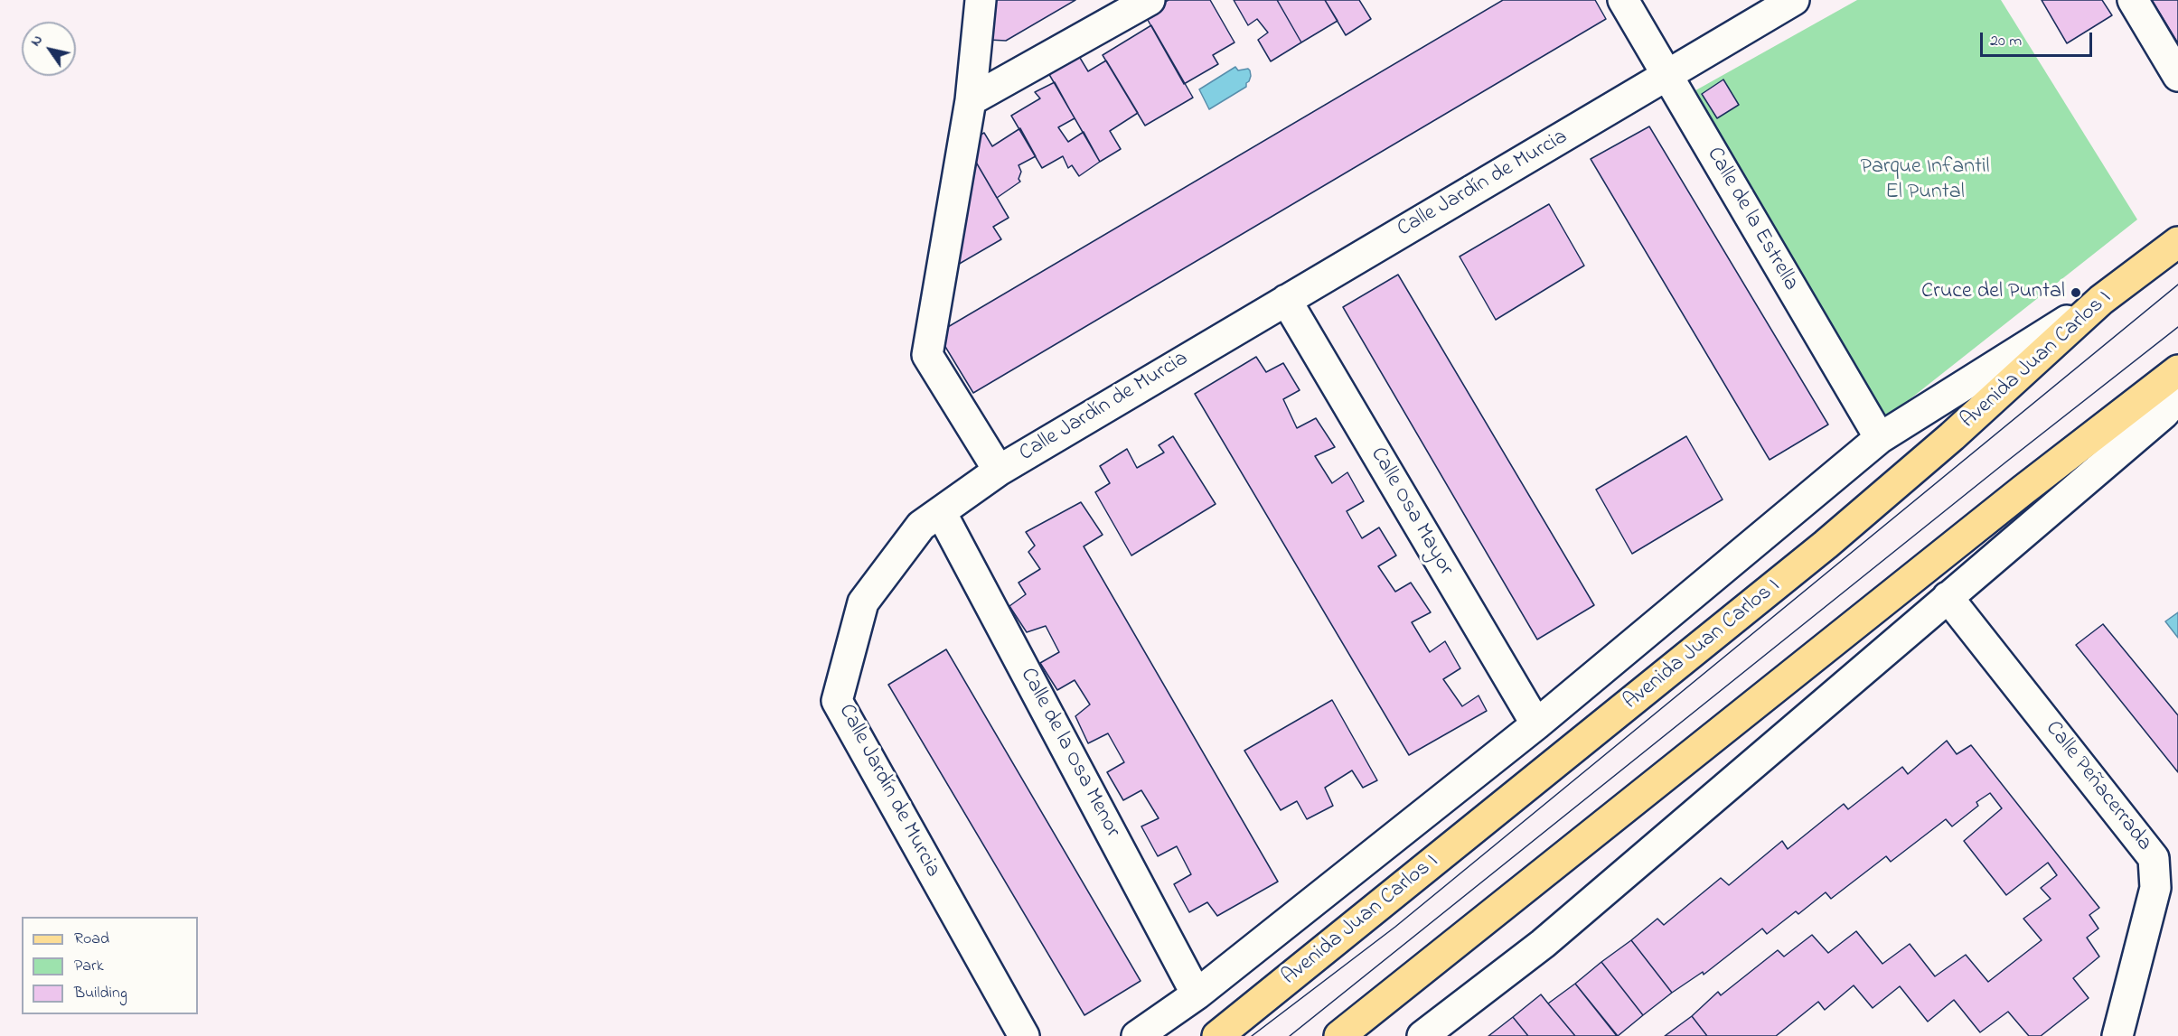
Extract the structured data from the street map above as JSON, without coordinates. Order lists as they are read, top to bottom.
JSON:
{
  "streets": {
    "main road": ["Avenida Juan Carlos I"],
    "street": [
      "Calle Jardín de Murcia",
      "Calle de la Estrella",
      "Calle Osa Mayor",
      "Calle de la Osa Menor",
      "Calle Peñacerrada"
    ]
  },
  "crossings": [
    ["Calle Jardín de Murcia", "Calle de la Estrella"],
    ["Calle Jardín de Murcia", "Calle Osa Mayor"],
    ["Calle Jardín de Murcia", "Calle de la Osa Menor"]
  ],
  "parks": ["Parque Infantil El Puntal"],
  "places": ["Cruce del Puntal"],
  "legend": ["Road", "Park", "Building"],
  "scale_bar": "20 m",
  "north": "top left"
}
